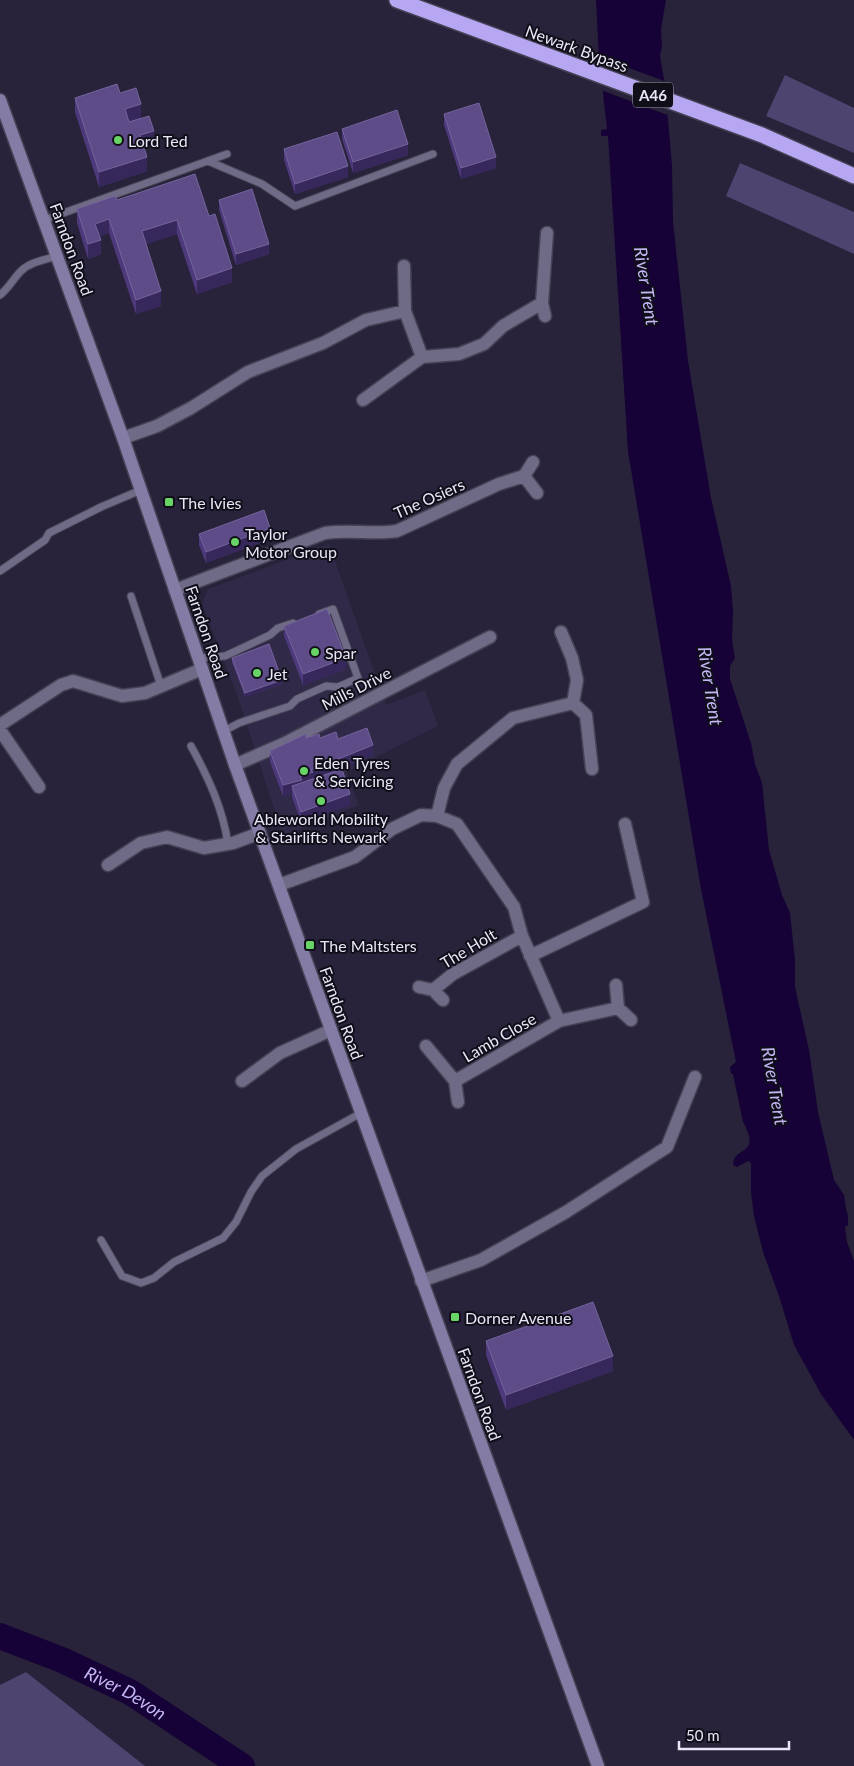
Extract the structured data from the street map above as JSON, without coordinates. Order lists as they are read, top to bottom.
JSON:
{
  "streets": {
    "highway": ["Newark Bypass", "A46"],
    "main road": ["Farndon Road"],
    "street": [
      "The Osiers",
      "Mills Drive",
      "The Holt",
      "Lamb Close"
    ]
  },
  "crossings": [
    ["Farndon Road", "The Osiers"],
    ["Farndon Road", "Mills Drive"]
  ],
  "water": ["River Trent", "River Devon"],
  "places": {
    "other": [
      "Lord Ted",
      "Taylor Motor Group",
      "Spar",
      "Jet",
      "Eden Tyres & Servicing",
      "Ableworld Mobility & Stairlifts Newark"
    ],
    "transit": ["The Ivies", "The Maltsters", "Dorner Avenue"]
  },
  "scale_bar": "50 m"
}
